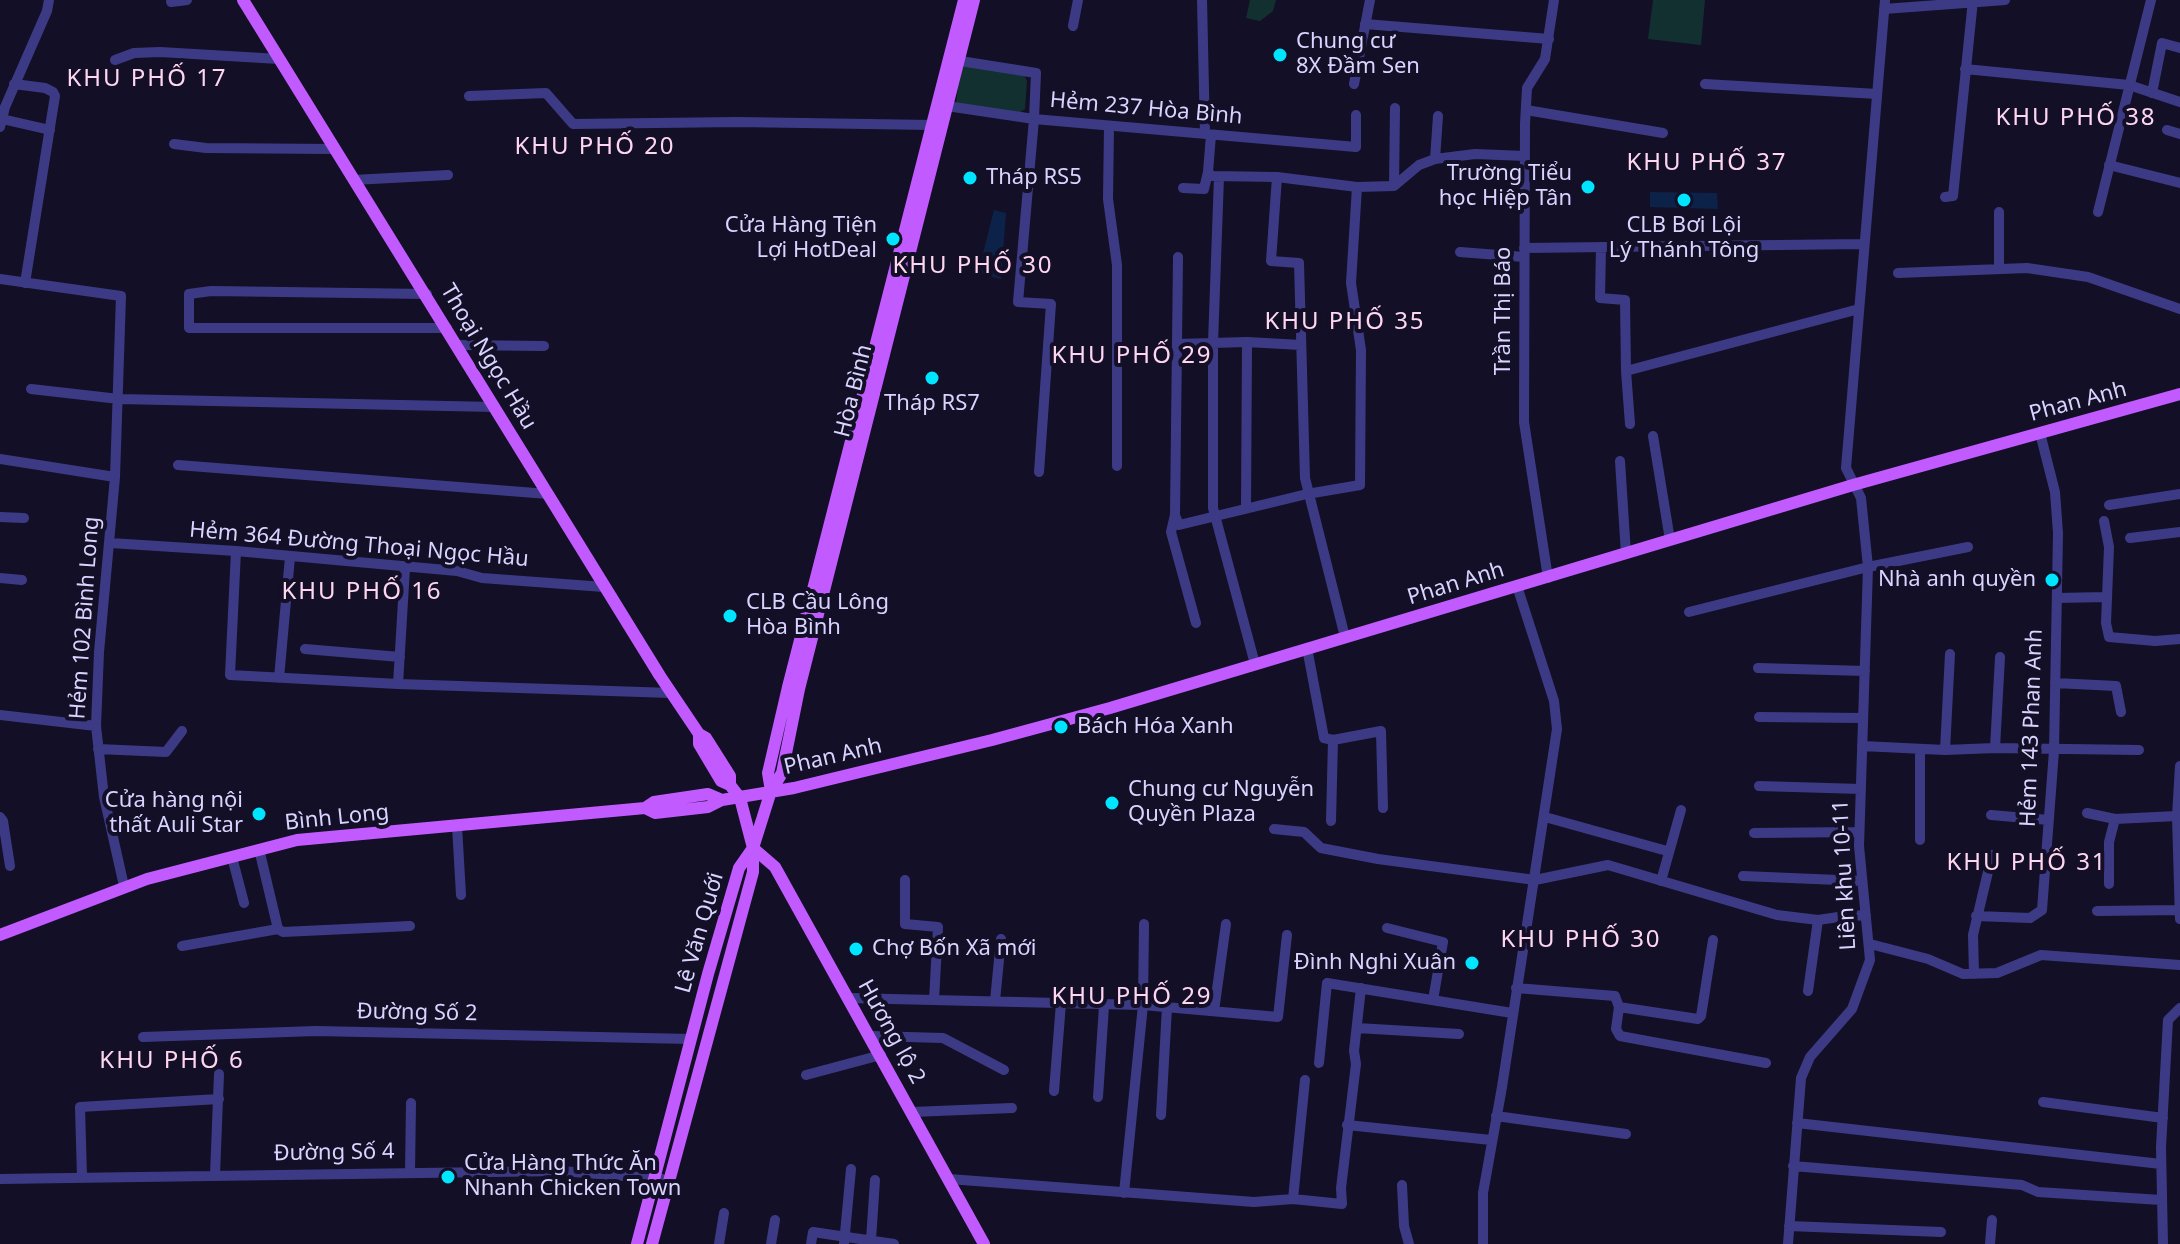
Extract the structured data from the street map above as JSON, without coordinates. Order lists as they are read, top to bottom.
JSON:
{
  "streets": {
    "main road": [
      "Thoại Ngọc Hầu",
      "Hòa Bình",
      "Phan Anh",
      "Bình Long",
      "Lê Văn Quới",
      "Hương lộ 2"
    ],
    "street": [
      "Hẻm 237 Hòa Bình",
      "Trần Thị Báo",
      "Hẻm 364 Đường Thoại Ngọc Hầu",
      "Hẻm 102 Bình Long",
      "Hẻm 143 Phan Anh",
      "Liên khu 10-11",
      "Đường Số 2",
      "Đường Số 4"
    ]
  },
  "crossings": [
    ["Hẻm 237 Hòa Bình", "Hòa Bình"],
    ["Trần Thị Báo", "Phan Anh"],
    ["Thoại Ngọc Hầu", "Hòa Bình"],
    ["Thoại Ngọc Hầu", "Phan Anh"],
    ["Thoại Ngọc Hầu", "Hẻm 364 Đường Thoại Ngọc Hầu"],
    ["Thoại Ngọc Hầu", "Bình Long"],
    ["Thoại Ngọc Hầu", "Lê Văn Quới"],
    ["Thoại Ngọc Hầu", "Hương lộ 2"],
    ["Hòa Bình", "Phan Anh"],
    ["Hòa Bình", "Lê Văn Quới"],
    ["Hòa Bình", "Hương lộ 2"],
    ["Phan Anh", "Hẻm 143 Phan Anh"],
    ["Phan Anh", "Bình Long"],
    ["Phan Anh", "Liên khu 10-11"],
    ["Hẻm 364 Đường Thoại Ngọc Hầu", "Hẻm 102 Bình Long"],
    ["Hẻm 102 Bình Long", "Bình Long"],
    ["Lê Văn Quới", "Đường Số 2"],
    ["Lê Văn Quới", "Hương lộ 2"],
    ["Lê Văn Quới", "Đường Số 4"]
  ],
  "districts": [
    "KHU PHỐ 17",
    "KHU PHỐ 38",
    "KHU PHỐ 20",
    "KHU PHỐ 37",
    "KHU PHỐ 30",
    "KHU PHỐ 35",
    "KHU PHỐ 29",
    "KHU PHỐ 16",
    "KHU PHỐ 31",
    "KHU PHỐ 30",
    "KHU PHỐ 29",
    "KHU PHỐ 6"
  ],
  "places": [
    "Chung cư 8X Đầm Sen",
    "Tháp RS5",
    "Trường Tiểu học Hiệp Tân",
    "CLB Bơi Lội Lý Thánh Tông",
    "Cửa Hàng Tiện Lợi HotDeal",
    "Tháp RS7",
    "Nhà anh quyền",
    "CLB Cầu Lông Hòa Bình",
    "Bách Hóa Xanh",
    "Chung cư Nguyễn Quyền Plaza",
    "Cửa hàng nội thất Auli Star",
    "Chợ Bốn Xã mới",
    "Đình Nghi Xuân",
    "Cửa Hàng Thức Ăn Nhanh Chicken Town"
  ]
}
